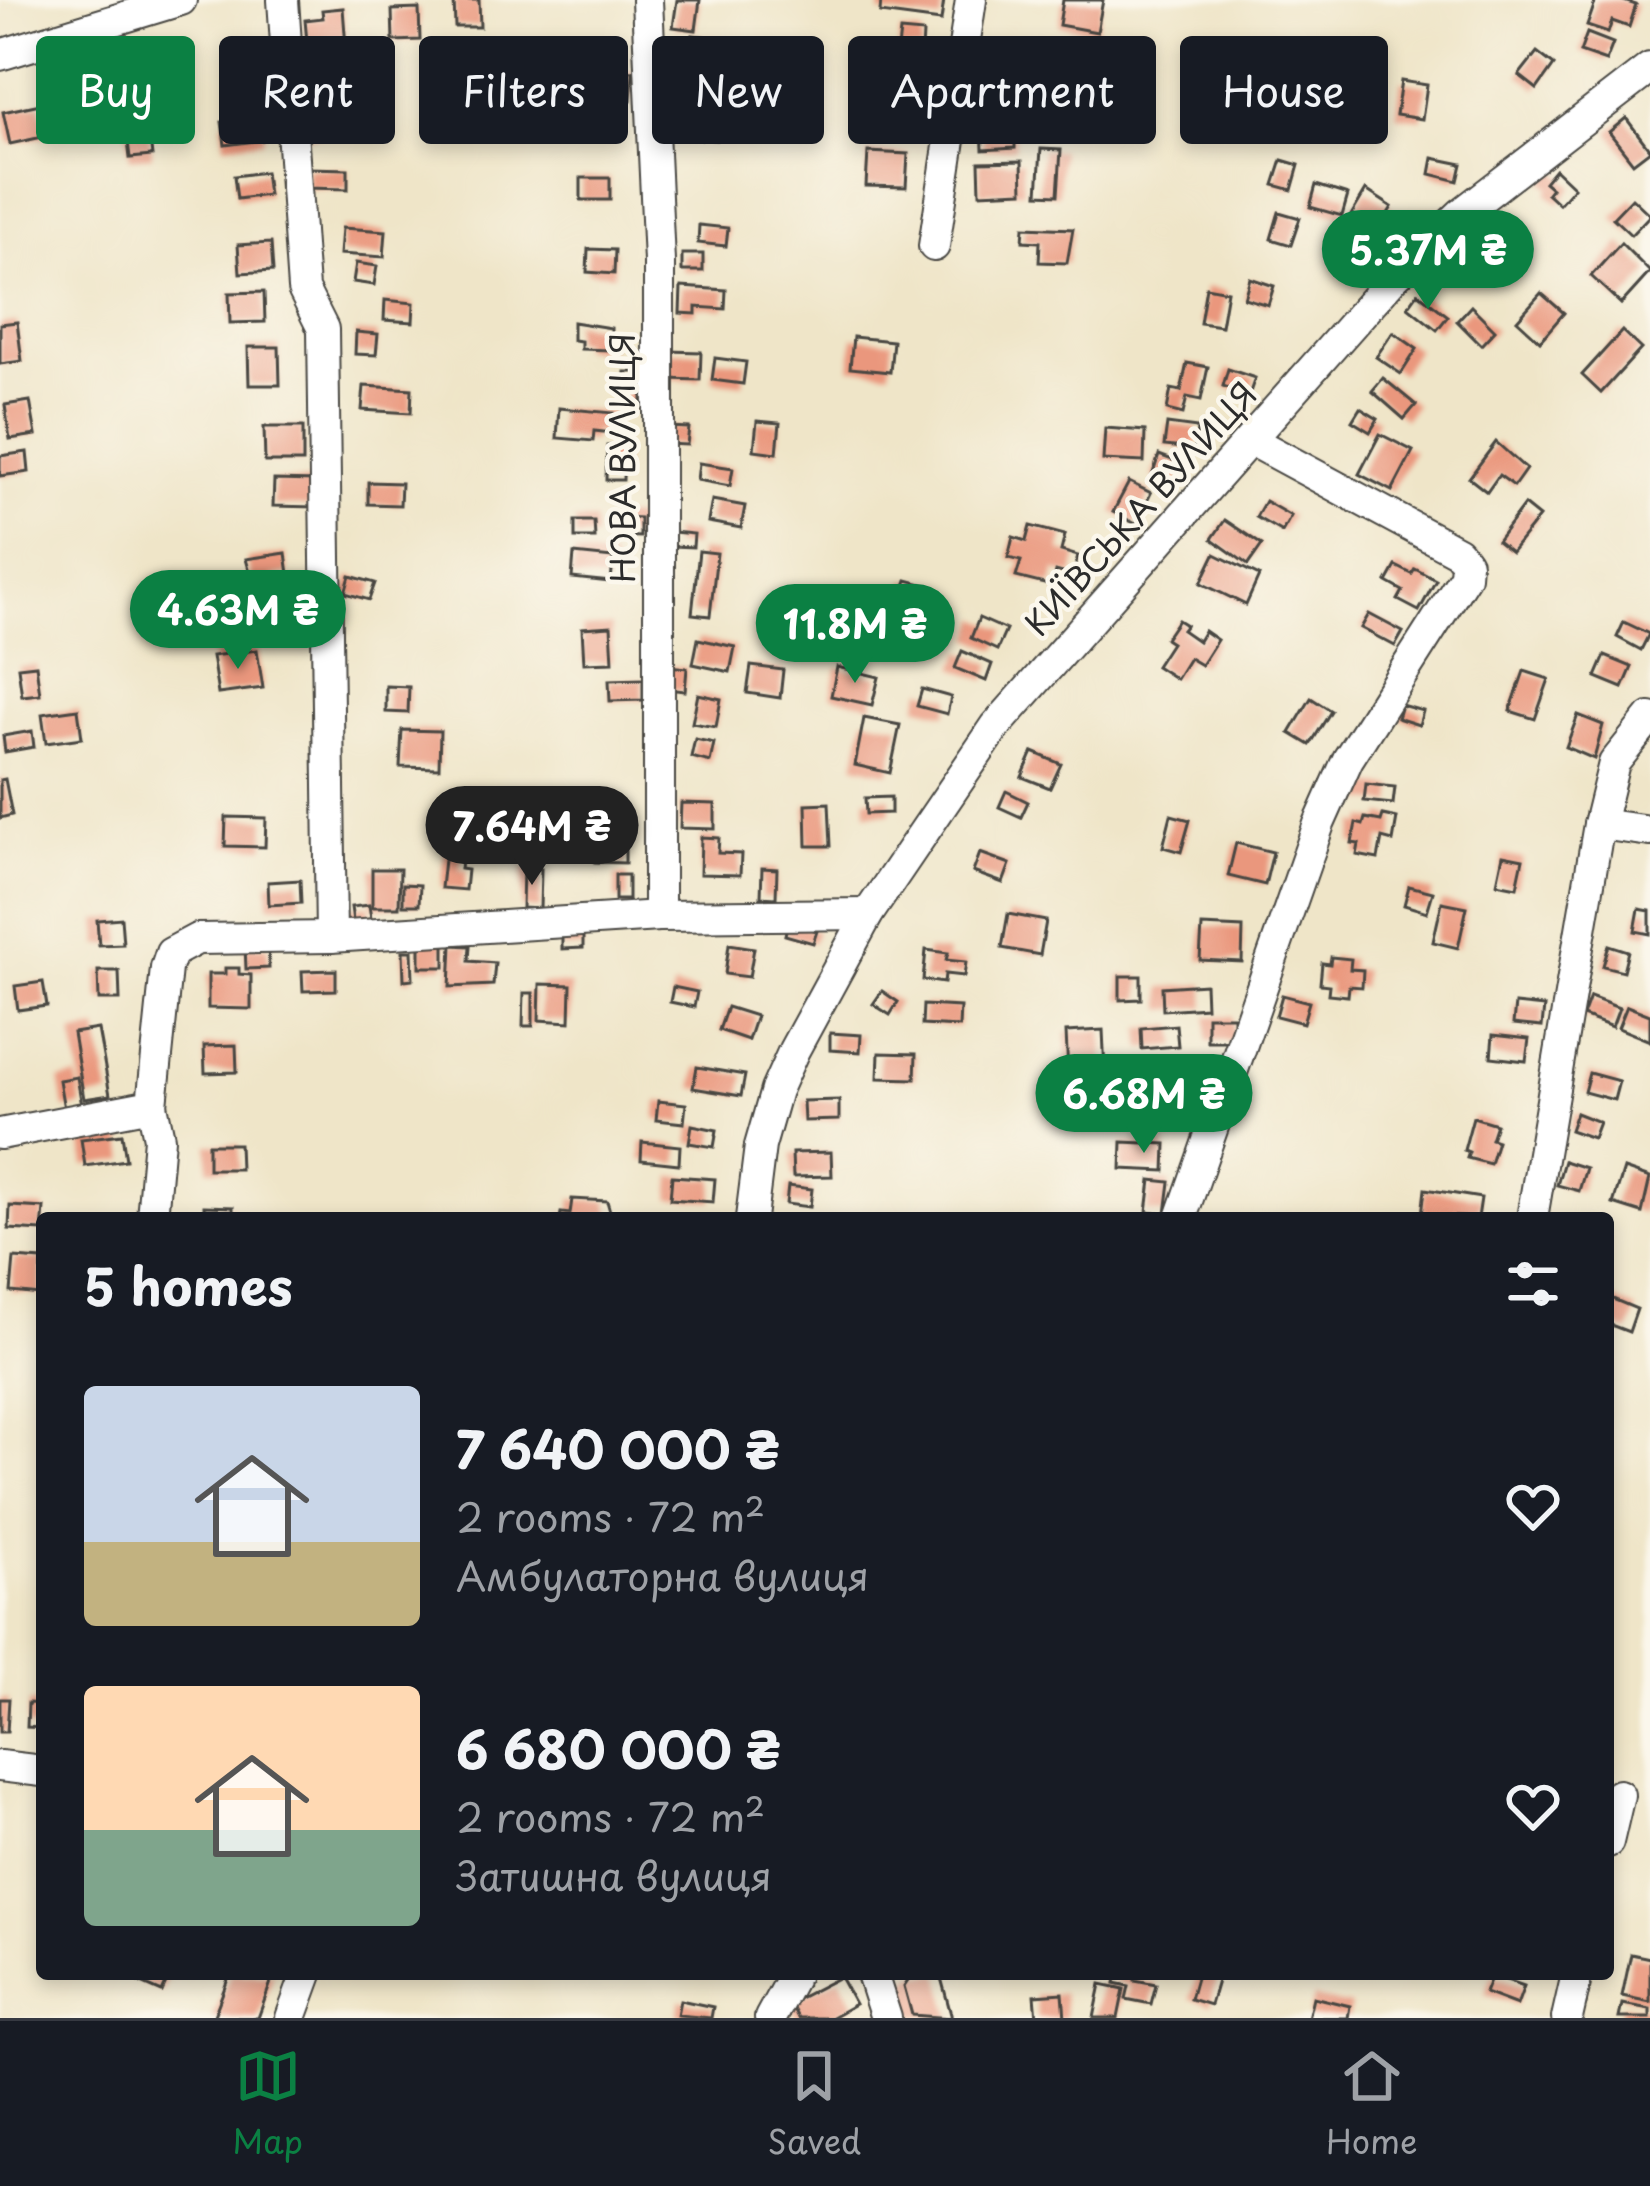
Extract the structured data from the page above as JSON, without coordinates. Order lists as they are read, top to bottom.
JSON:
{
  "streets": {
    "street": ["НОВА ВУЛИЦЯ", "КИЇВСЬКА ВУЛИЦЯ"]
  },
  "page": {
    "chip": [
      "Buy",
      "Rent",
      "Filters",
      "New",
      "Apartment",
      "House"
    ],
    "price": [
      "5.37M ₴",
      "4.63M ₴",
      "11.8M ₴",
      "7.64M ₴",
      "6.68M ₴"
    ],
    "heading": "5 homes",
    "list": [
      {
        "name": "7 640 000 ₴",
        "note": "2 rooms · 72 m² · Амбулаторна вулиця"
      },
      {
        "name": "6 680 000 ₴",
        "note": "2 rooms · 72 m² · Затишна вулиця"
      }
    ],
    "tabs": ["Map", "Saved", "Home"]
  }
}
